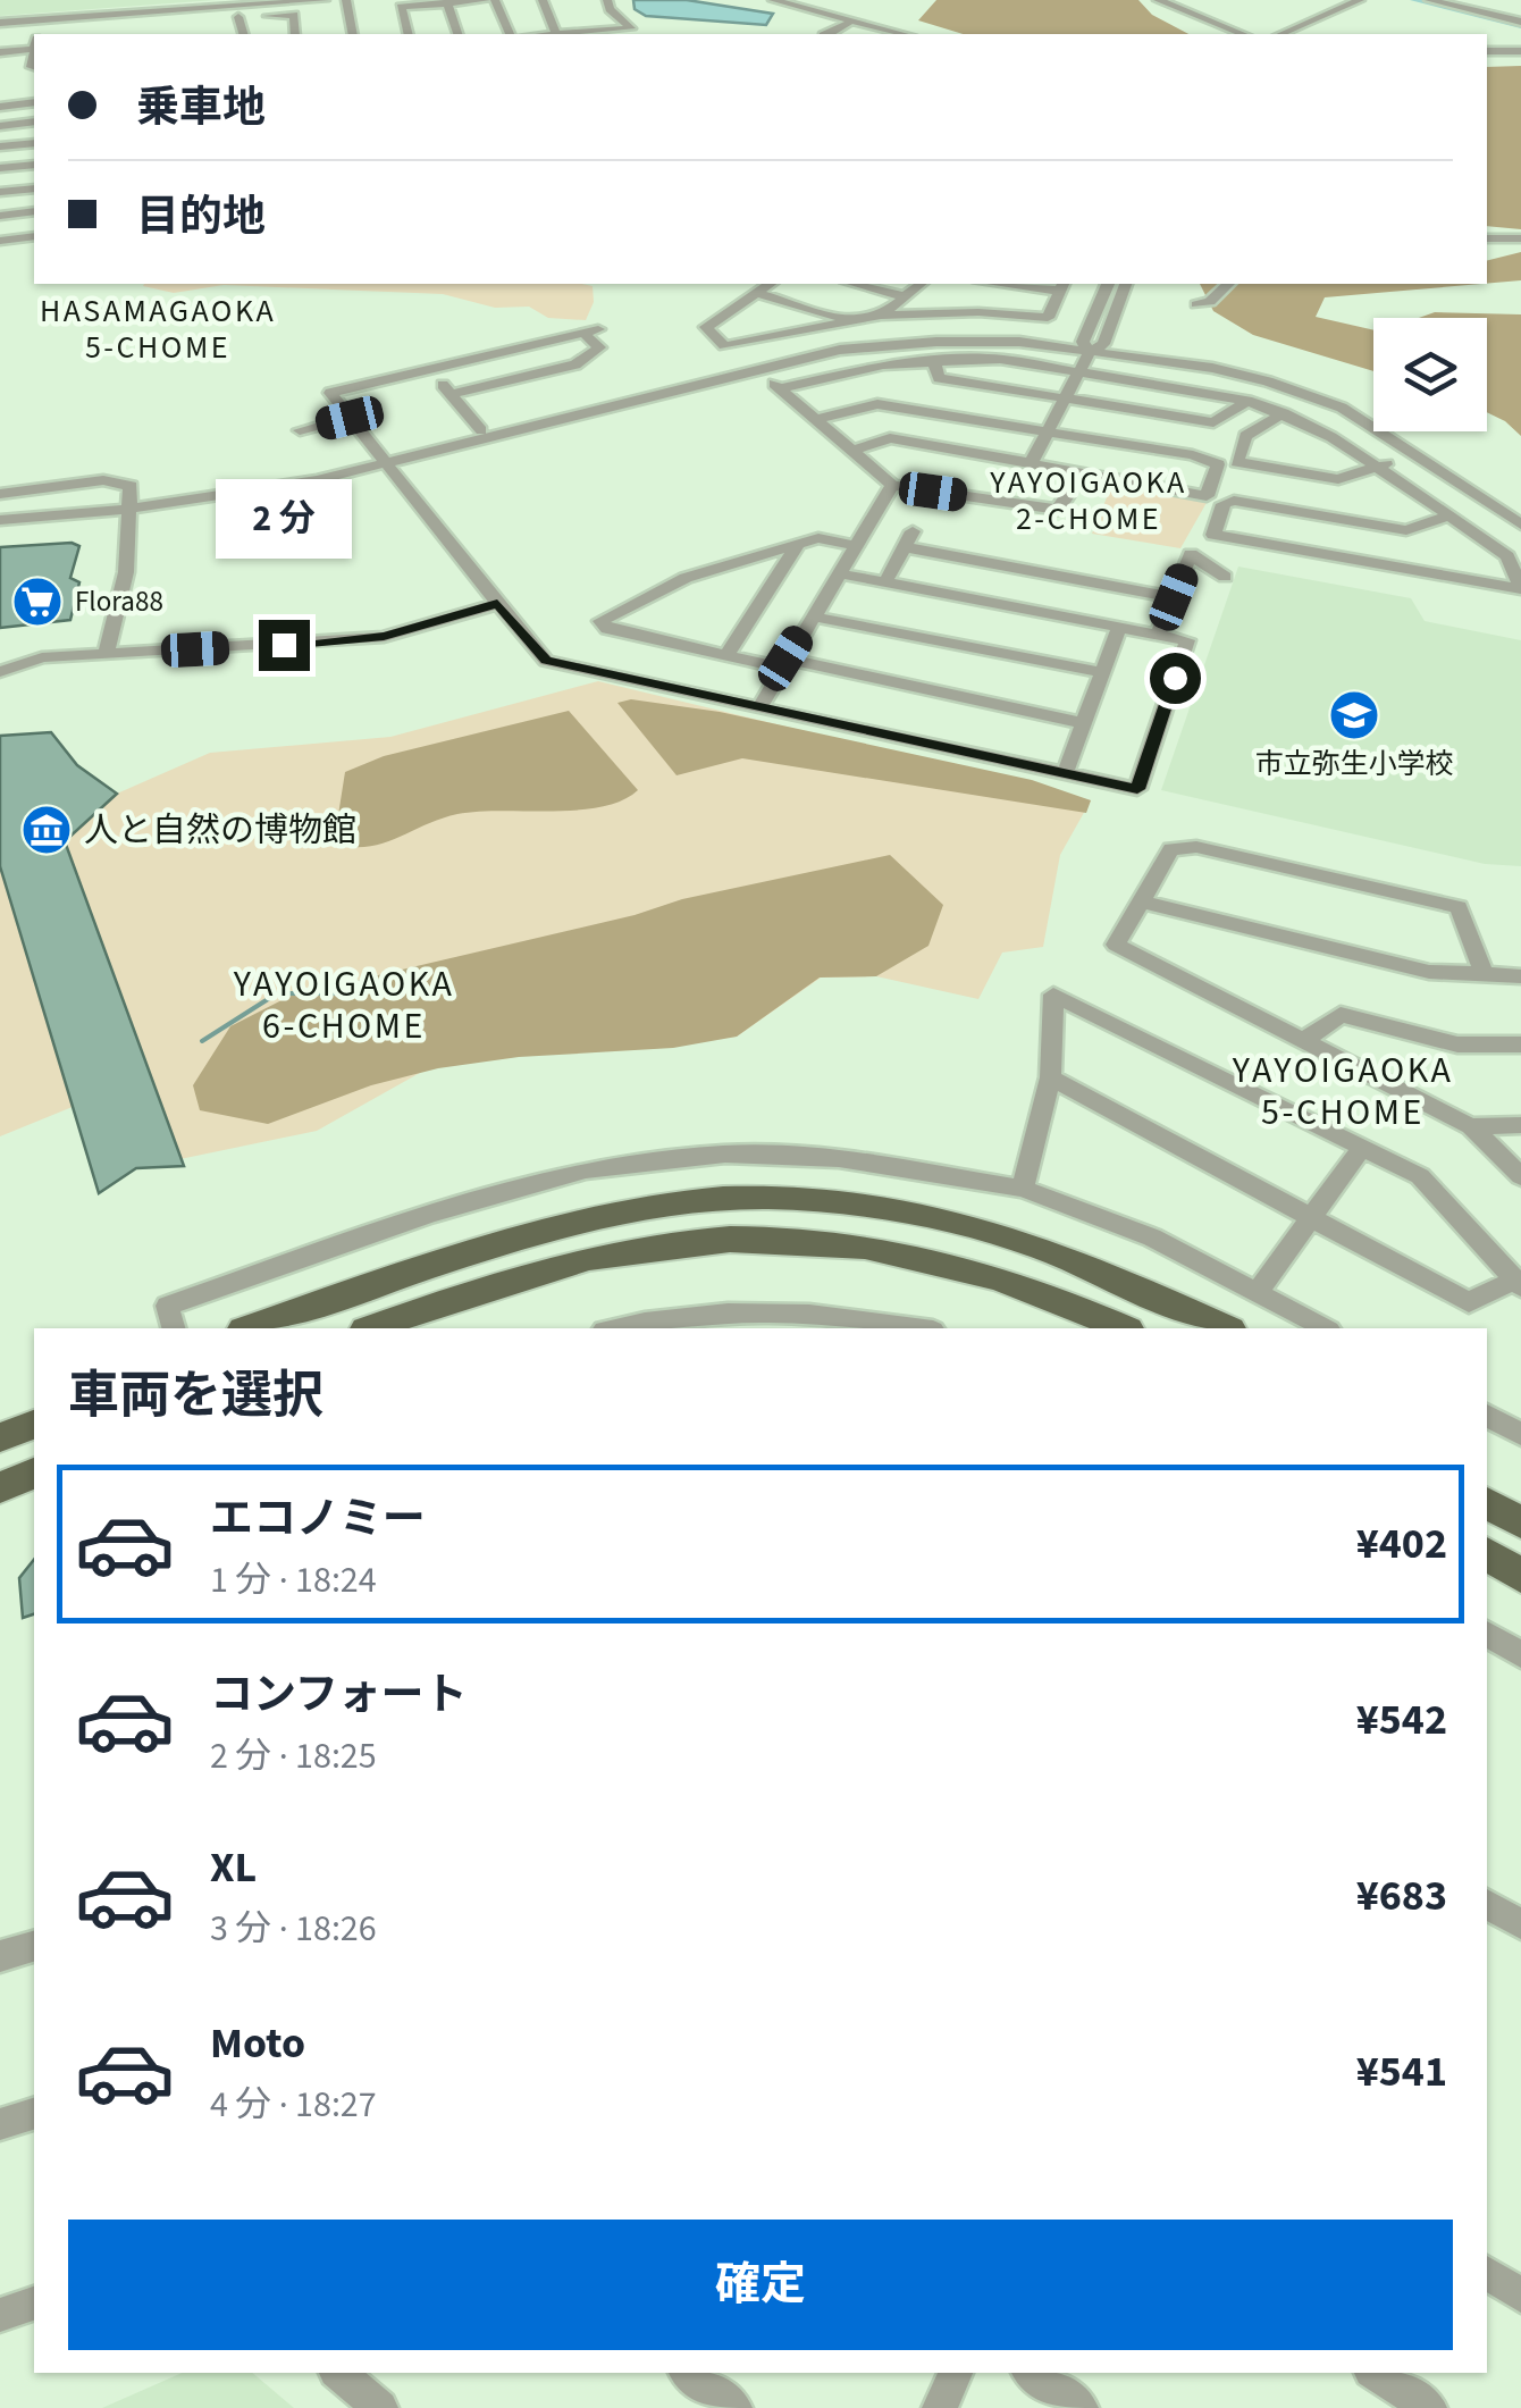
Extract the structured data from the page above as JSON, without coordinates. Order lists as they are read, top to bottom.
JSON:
{
  "districts": [
    "HASAMAGAOKA 5-CHOME",
    "YAYOIGAOKA 2-CHOME",
    "YAYOIGAOKA 6-CHOME",
    "YAYOIGAOKA 5-CHOME"
  ],
  "places": {
    "supermarket": ["Flora88"],
    "school or university": ["市立弥生小学校"],
    "museum": ["人と自然の博物館"]
  },
  "page": {
    "banner": ["乗車地", "目的地"],
    "bubble": "2 分",
    "heading": "車両を選択",
    "list": [
      {
        "name": "エコノミー",
        "note": "1 分 · 18:24",
        "value": "¥402"
      },
      {
        "name": "コンフォート",
        "note": "2 分 · 18:25",
        "value": "¥542"
      },
      {
        "name": "XL",
        "note": "3 分 · 18:26",
        "value": "¥683"
      },
      {
        "name": "Moto",
        "note": "4 分 · 18:27",
        "value": "¥541"
      }
    ],
    "buttons": "確定"
  }
}
